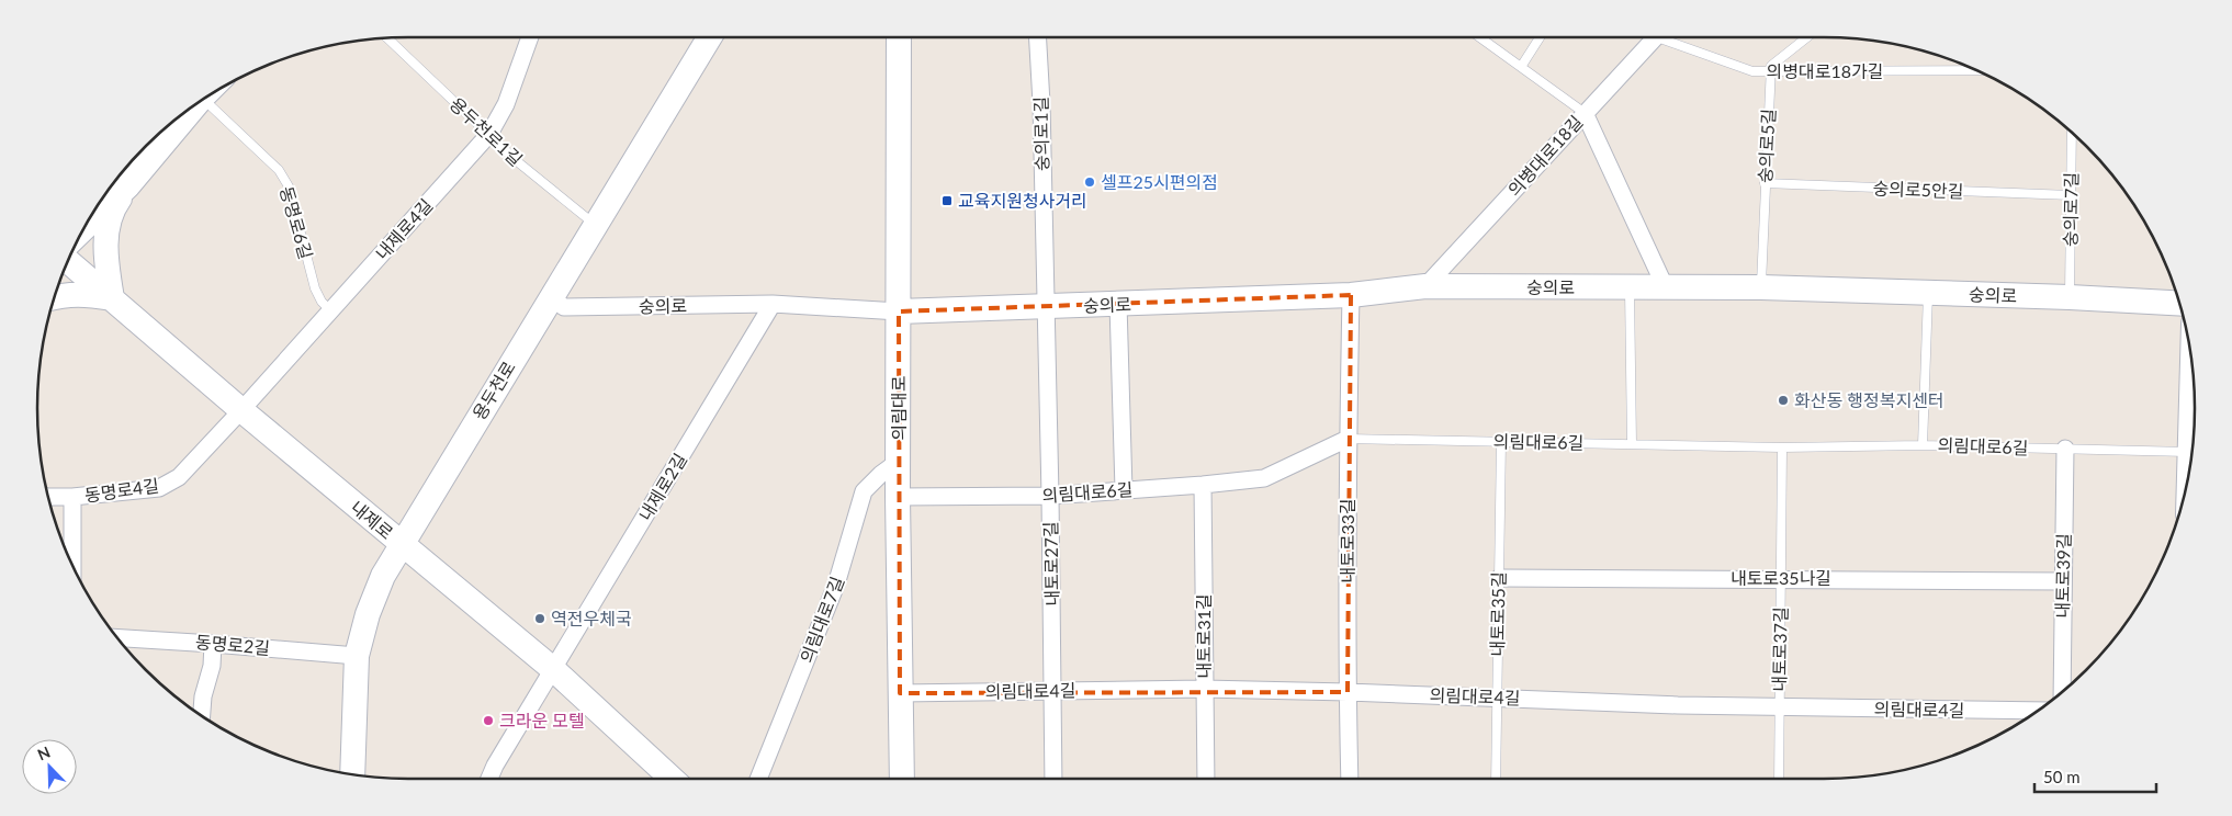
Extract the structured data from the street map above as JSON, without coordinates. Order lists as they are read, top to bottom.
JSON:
{
  "streets": {
    "street": [
      "숭의로1길",
      "의병대로18길",
      "내제로4길",
      "숭의로",
      "용두천로",
      "의림대로",
      "의림대로6길",
      "내제로2길",
      "동명로4길",
      "내제로",
      "내토로33길",
      "내토로27길",
      "내토로39길",
      "내토로35나길",
      "의림대로7길",
      "내토로31길",
      "동명로2길",
      "의림대로4길"
    ],
    "lane": [
      "의병대로18가길",
      "용두천로1길",
      "숭의로5길",
      "숭의로5안길",
      "숭의로7길",
      "동명로6길",
      "내토로35길",
      "내토로37길"
    ]
  },
  "crossings": [
    ["의병대로18가길", "숭의로5길"],
    ["용두천로1길", "내제로4길"],
    ["용두천로1길", "용두천로"],
    ["숭의로1길", "숭의로"],
    ["숭의로1길", "내토로27길"],
    ["숭의로5길", "숭의로5안길"],
    ["숭의로5길", "숭의로"],
    ["의병대로18길", "숭의로"],
    ["숭의로5안길", "숭의로7길"],
    ["숭의로7길", "숭의로"],
    ["동명로6길", "내제로4길"],
    ["내제로4길", "동명로4길"],
    ["내제로4길", "내제로"],
    ["숭의로", "용두천로"],
    ["숭의로", "의림대로"],
    ["숭의로", "내제로2길"],
    ["숭의로", "내토로33길"],
    ["숭의로", "내토로27길"],
    ["용두천로", "내제로"],
    ["용두천로", "동명로2길"],
    ["의림대로", "의림대로6길"],
    ["의림대로", "의림대로7길"],
    ["의림대로", "의림대로4길"],
    ["의림대로6길", "내토로33길"],
    ["의림대로6길", "내토로27길"],
    ["의림대로6길", "내토로39길"],
    ["의림대로6길", "내토로35길"],
    ["의림대로6길", "내토로31길"],
    ["의림대로6길", "내토로37길"],
    ["내제로2길", "내제로"],
    ["동명로4길", "내제로"],
    ["내토로33길", "의림대로4길"],
    ["내토로27길", "의림대로4길"],
    ["내토로39길", "내토로35나길"],
    ["내토로35나길", "내토로35길"],
    ["내토로35나길", "내토로37길"],
    ["내토로35길", "의림대로4길"],
    ["내토로31길", "의림대로4길"],
    ["내토로37길", "의림대로4길"]
  ],
  "places": {
    "other": [
      "셀프25시편의점",
      "화산동 행정복지센터",
      "역전우체국",
      "크라운 모텔"
    ],
    "transit": ["교육지원청사거리"]
  },
  "scale_bar": "50 m",
  "north": "top left"
}
